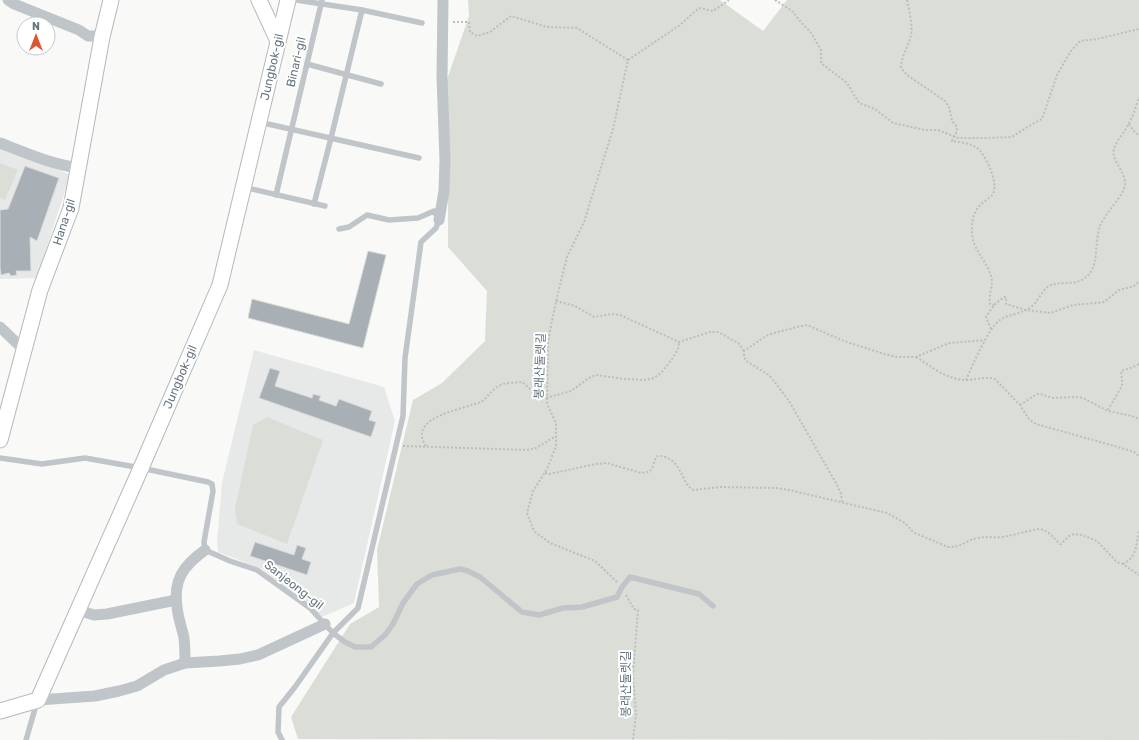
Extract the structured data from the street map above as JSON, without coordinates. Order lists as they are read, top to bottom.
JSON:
{
  "streets": {
    "street": ["Jungbok-gil", "Hana-gil"],
    "lane": ["Binari-gil", "Sanjeong-gil"],
    "path": ["봉래산둘렛길"]
  },
  "crossings": [
    ["봉래산둘렛길", "Sanjeong-gil"]
  ],
  "north": "top"
}
